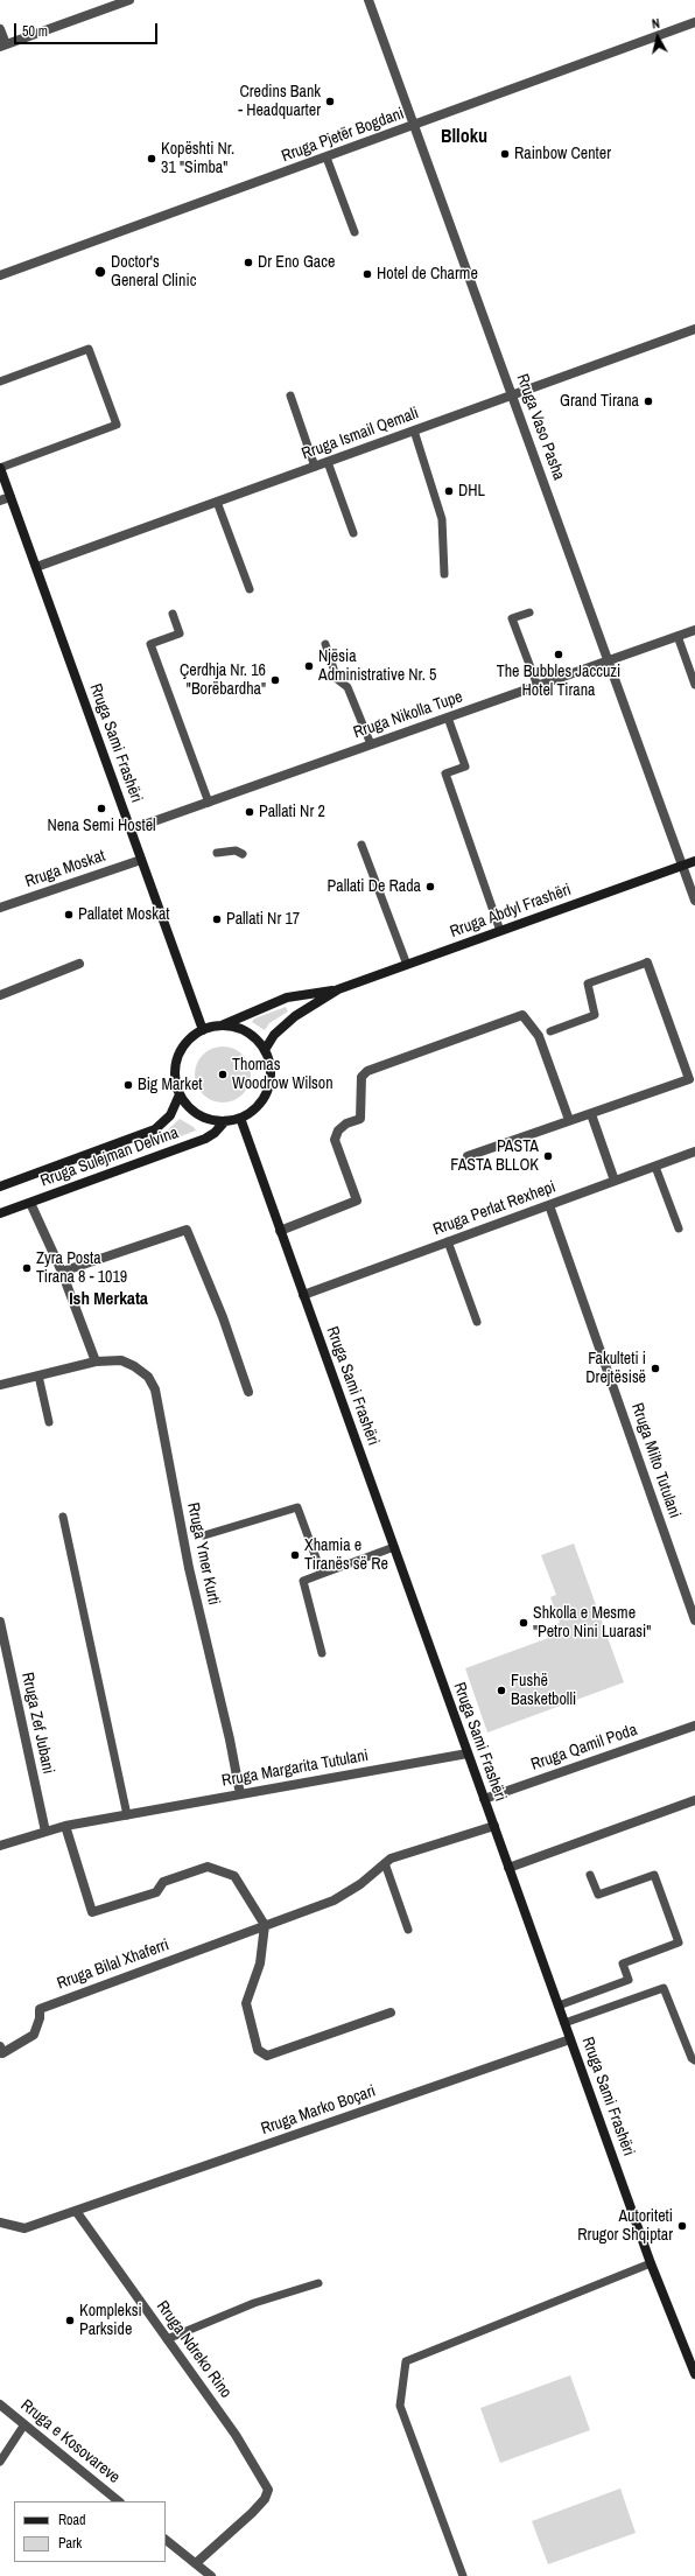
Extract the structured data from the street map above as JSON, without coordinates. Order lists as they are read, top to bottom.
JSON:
{
  "streets": {
    "main road": ["Rruga Sami Frashëri", "Rruga Abdyl Frashëri", "Rruga Sulejman Delvina"],
    "street": [
      "Rruga Pjetër Bogdani",
      "Rruga Vaso Pasha",
      "Rruga Ismail Qemali",
      "Rruga Nikolla Tupe",
      "Rruga Moskat",
      "Rruga Perlat Rexhepi",
      "Rruga Milto Tutulani",
      "Rruga Ymer Kurti",
      "Rruga Zef Jubani",
      "Rruga Qamil Poda",
      "Rruga Margarita Tutulani",
      "Rruga Bilal Xhaferri",
      "Rruga Marko Boçari",
      "Rruga Ndreko Rino",
      "Rruga e Kosovareve"
    ]
  },
  "crossings": [
    ["Rruga Pjetër Bogdani", "Rruga Vaso Pasha"],
    ["Rruga Vaso Pasha", "Rruga Ismail Qemali"],
    ["Rruga Vaso Pasha", "Rruga Nikolla Tupe"],
    ["Rruga Vaso Pasha", "Rruga Abdyl Frashëri"],
    ["Rruga Ismail Qemali", "Rruga Sami Frashëri"],
    ["Rruga Nikolla Tupe", "Rruga Sami Frashëri"],
    ["Rruga Sami Frashëri", "Rruga Moskat"],
    ["Rruga Sami Frashëri", "Rruga Abdyl Frashëri"],
    ["Rruga Sami Frashëri", "Rruga Sulejman Delvina"],
    ["Rruga Sami Frashëri", "Rruga Perlat Rexhepi"],
    ["Rruga Sami Frashëri", "Rruga Qamil Poda"],
    ["Rruga Sami Frashëri", "Rruga Margarita Tutulani"],
    ["Rruga Sami Frashëri", "Rruga Bilal Xhaferri"],
    ["Rruga Sami Frashëri", "Rruga Marko Boçari"],
    ["Rruga Abdyl Frashëri", "Rruga Sulejman Delvina"],
    ["Rruga Perlat Rexhepi", "Rruga Milto Tutulani"],
    ["Rruga Ymer Kurti", "Rruga Margarita Tutulani"],
    ["Rruga Zef Jubani", "Rruga Margarita Tutulani"],
    ["Rruga Marko Boçari", "Rruga Ndreko Rino"]
  ],
  "districts": ["Blloku", "Ish Merkata"],
  "places": [
    "Credins Bank - Headquarter",
    "Rainbow Center",
    "Kopështi Nr. 31 \"Simba\"",
    "Dr Eno Gace",
    "Doctor's General Clinic",
    "Hotel de Charme",
    "Grand Tirana",
    "DHL",
    "The Bubbles Jaccuzi Hotel Tirana",
    "Njësia Administrative Nr. 5",
    "Çerdhja Nr. 16 \"Borëbardha\"",
    "Nena Semi Hostel",
    "Pallati Nr 2",
    "Pallati De Rada",
    "Pallatet Moskat",
    "Pallati Nr 17",
    "Thomas Woodrow Wilson",
    "Big Market",
    "PASTA FASTA BLLOK",
    "Zyra Posta Tirana 8 - 1019",
    "Fakulteti i Drejtësisë",
    "Xhamia e Tiranës së Re",
    "Shkolla e Mesme \"Petro Nini Luarasi\"",
    "Fushë Basketbolli",
    "Autoriteti Rrugor Shqiptar",
    "Kompleksi Parkside"
  ],
  "legend": ["Road", "Park"],
  "scale_bar": "50 m",
  "north": "top"
}
